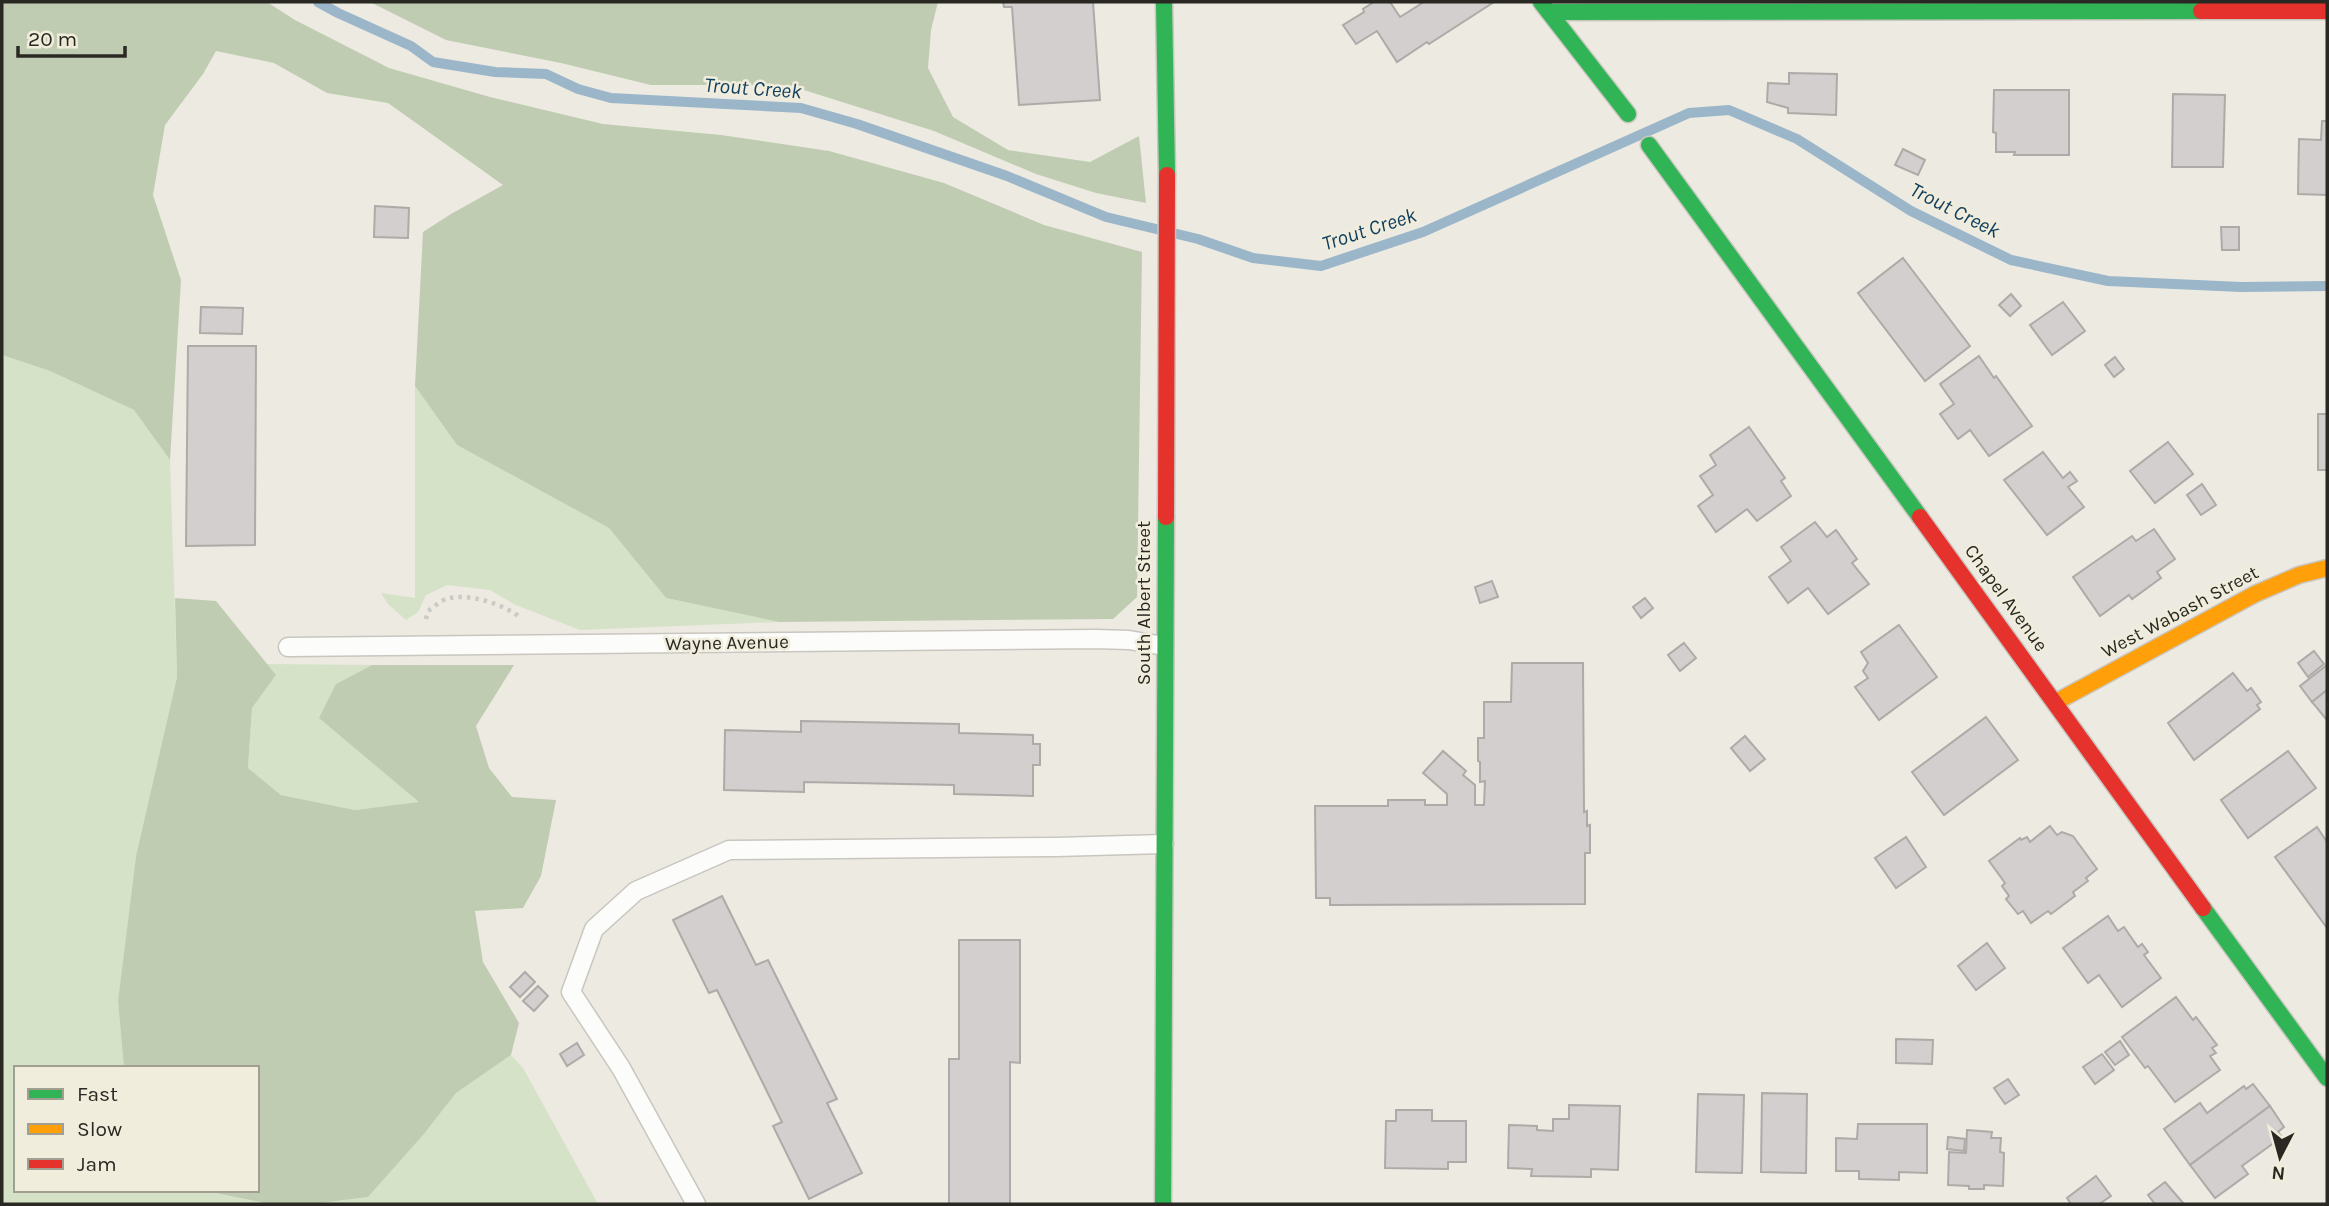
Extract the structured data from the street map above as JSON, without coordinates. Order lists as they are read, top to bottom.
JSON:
{
  "streets": {
    "street": ["Chapel Avenue", "South Albert Street", "West Wabash Street"],
    "lane": ["Wayne Avenue"]
  },
  "crossings": [
    ["Chapel Avenue", "West Wabash Street"],
    ["South Albert Street", "Wayne Avenue"]
  ],
  "water": ["Trout Creek"],
  "legend": ["Fast", "Slow", "Jam"],
  "scale_bar": "20 m",
  "north": "bottom"
}
